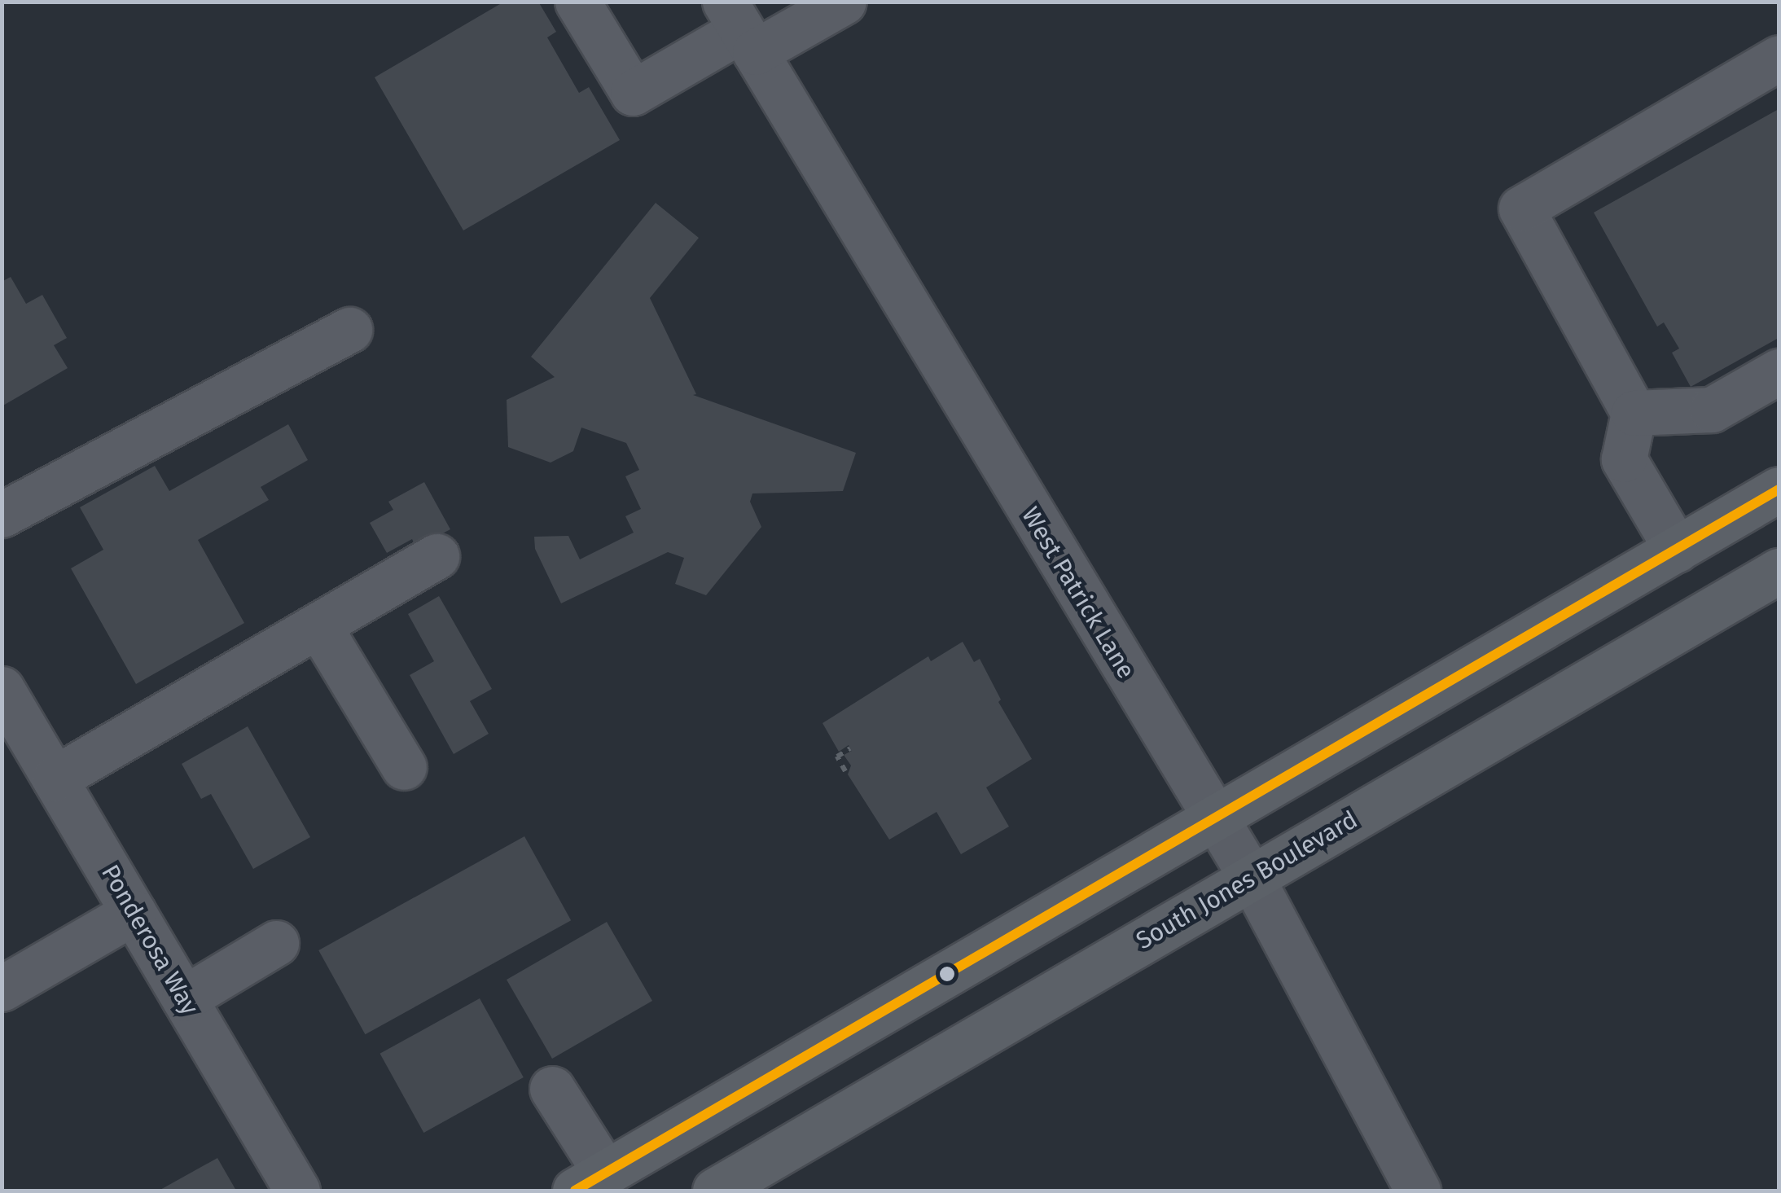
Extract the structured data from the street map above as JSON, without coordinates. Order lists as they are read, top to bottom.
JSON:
{
  "streets": {
    "main road": ["South Jones Boulevard"],
    "street": ["West Patrick Lane", "Ponderosa Way"]
  },
  "crossings": [
    ["West Patrick Lane", "South Jones Boulevard"]
  ]
}
